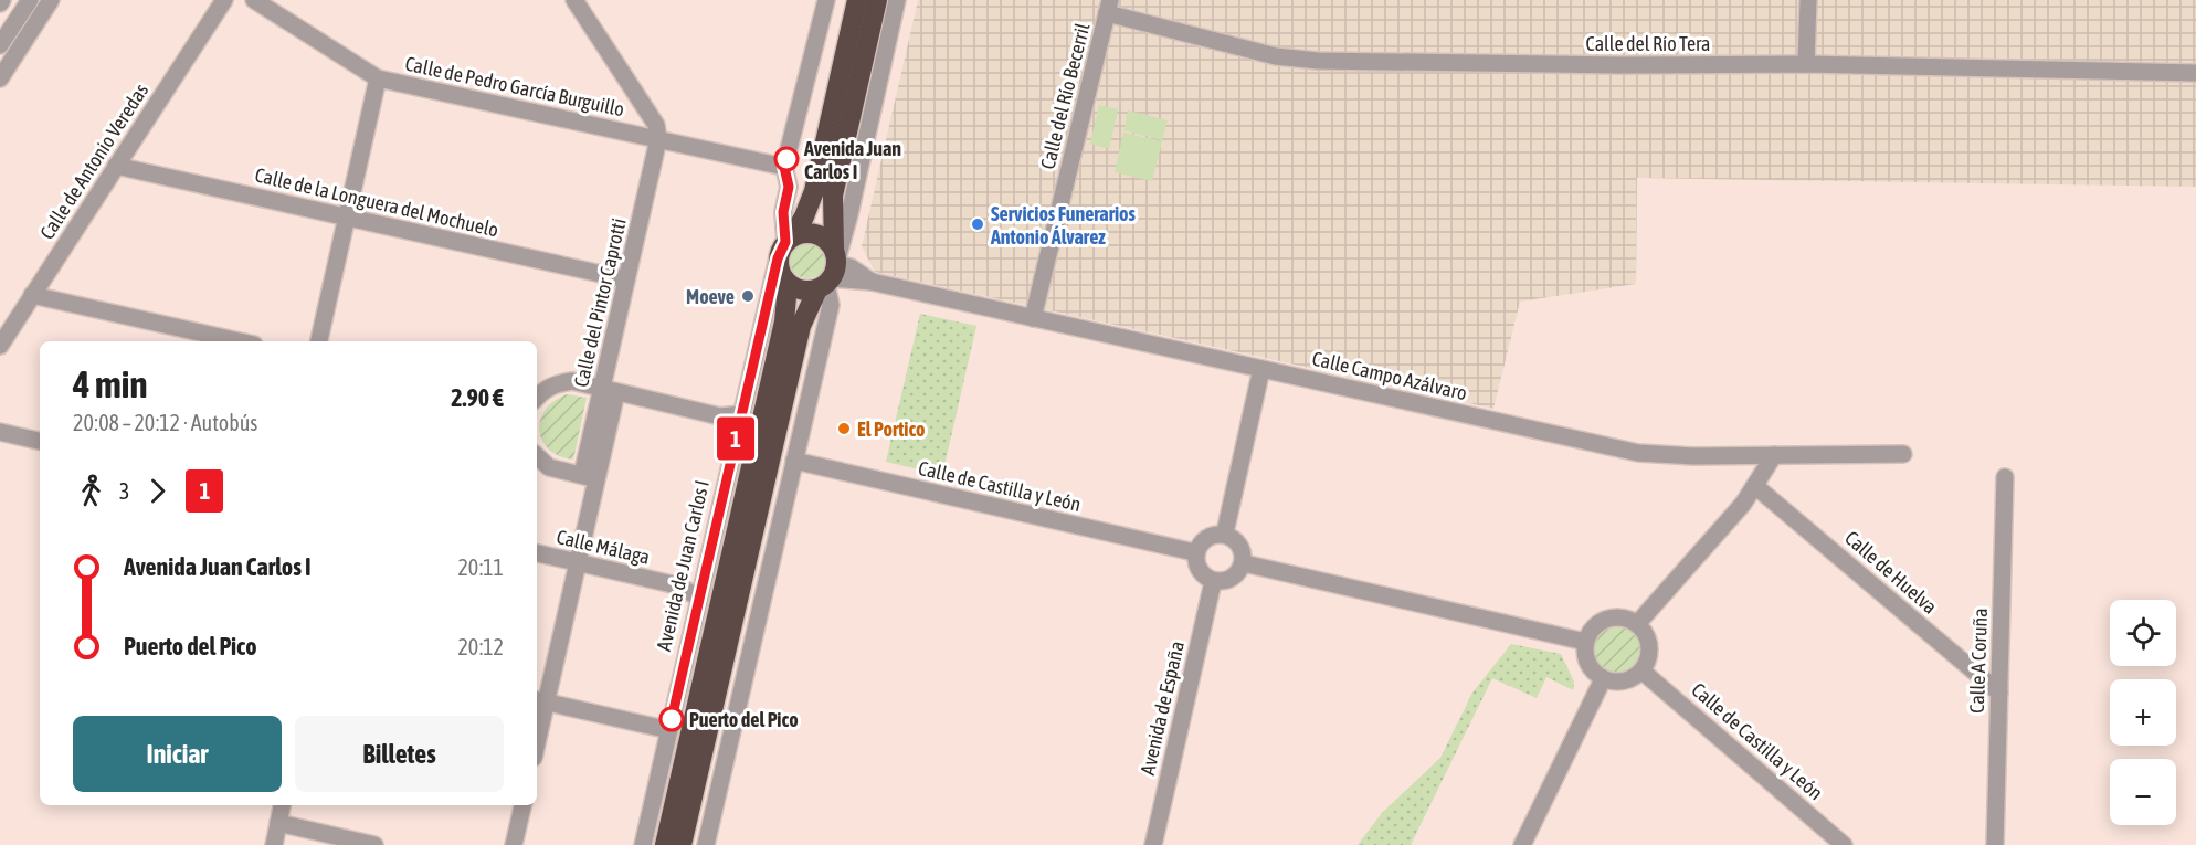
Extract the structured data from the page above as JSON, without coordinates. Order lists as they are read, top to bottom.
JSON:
{
  "streets": {
    "highway": ["Avenida de Juan Carlos I"],
    "street": [
      "Calle del Río Tera",
      "Calle de Pedro García Burguillo",
      "Calle del Río Becerril",
      "Calle de Antonio Veredas",
      "Calle de la Longuera del Mochuelo",
      "Calle del Pintor Caprotti",
      "Calle Campo Azálvaro",
      "Calle de Castilla y León",
      "Calle Málaga",
      "Calle de Huelva",
      "Calle A Coruña",
      "Avenida de España"
    ]
  },
  "crossings": [
    ["Calle del Río Tera", "Calle del Río Becerril"],
    ["Calle de Pedro García Burguillo", "Calle del Pintor Caprotti"],
    ["Calle del Río Becerril", "Calle Campo Azálvaro"],
    ["Calle de Antonio Veredas", "Calle de la Longuera del Mochuelo"],
    ["Calle de la Longuera del Mochuelo", "Calle del Pintor Caprotti"],
    ["Calle del Pintor Caprotti", "Calle Málaga"],
    ["Calle Campo Azálvaro", "Avenida de Juan Carlos I"],
    ["Calle de Castilla y León", "Avenida de España"],
    ["Calle Málaga", "Avenida de Juan Carlos I"],
    ["Calle de Huelva", "Calle A Coruña"]
  ],
  "places": [
    "Avenida Juan Carlos I",
    "Servicios Funerarios Antonio Álvarez",
    "Moeve",
    "El Portico",
    "Puerto del Pico"
  ],
  "lines": ["bus line 1"],
  "page": {
    "on_map": "1",
    "heading": ["4 min", "20:08 – 20:12 · Autobús", "2.90 €"],
    "legs": ["3", "1"],
    "list": [
      {
        "name": "Avenida Juan Carlos I",
        "value": "20:11"
      },
      {
        "name": "Puerto del Pico",
        "value": "20:12"
      }
    ],
    "map_buttons": ["+", "−"],
    "buttons": ["Iniciar", "Billetes"]
  }
}
